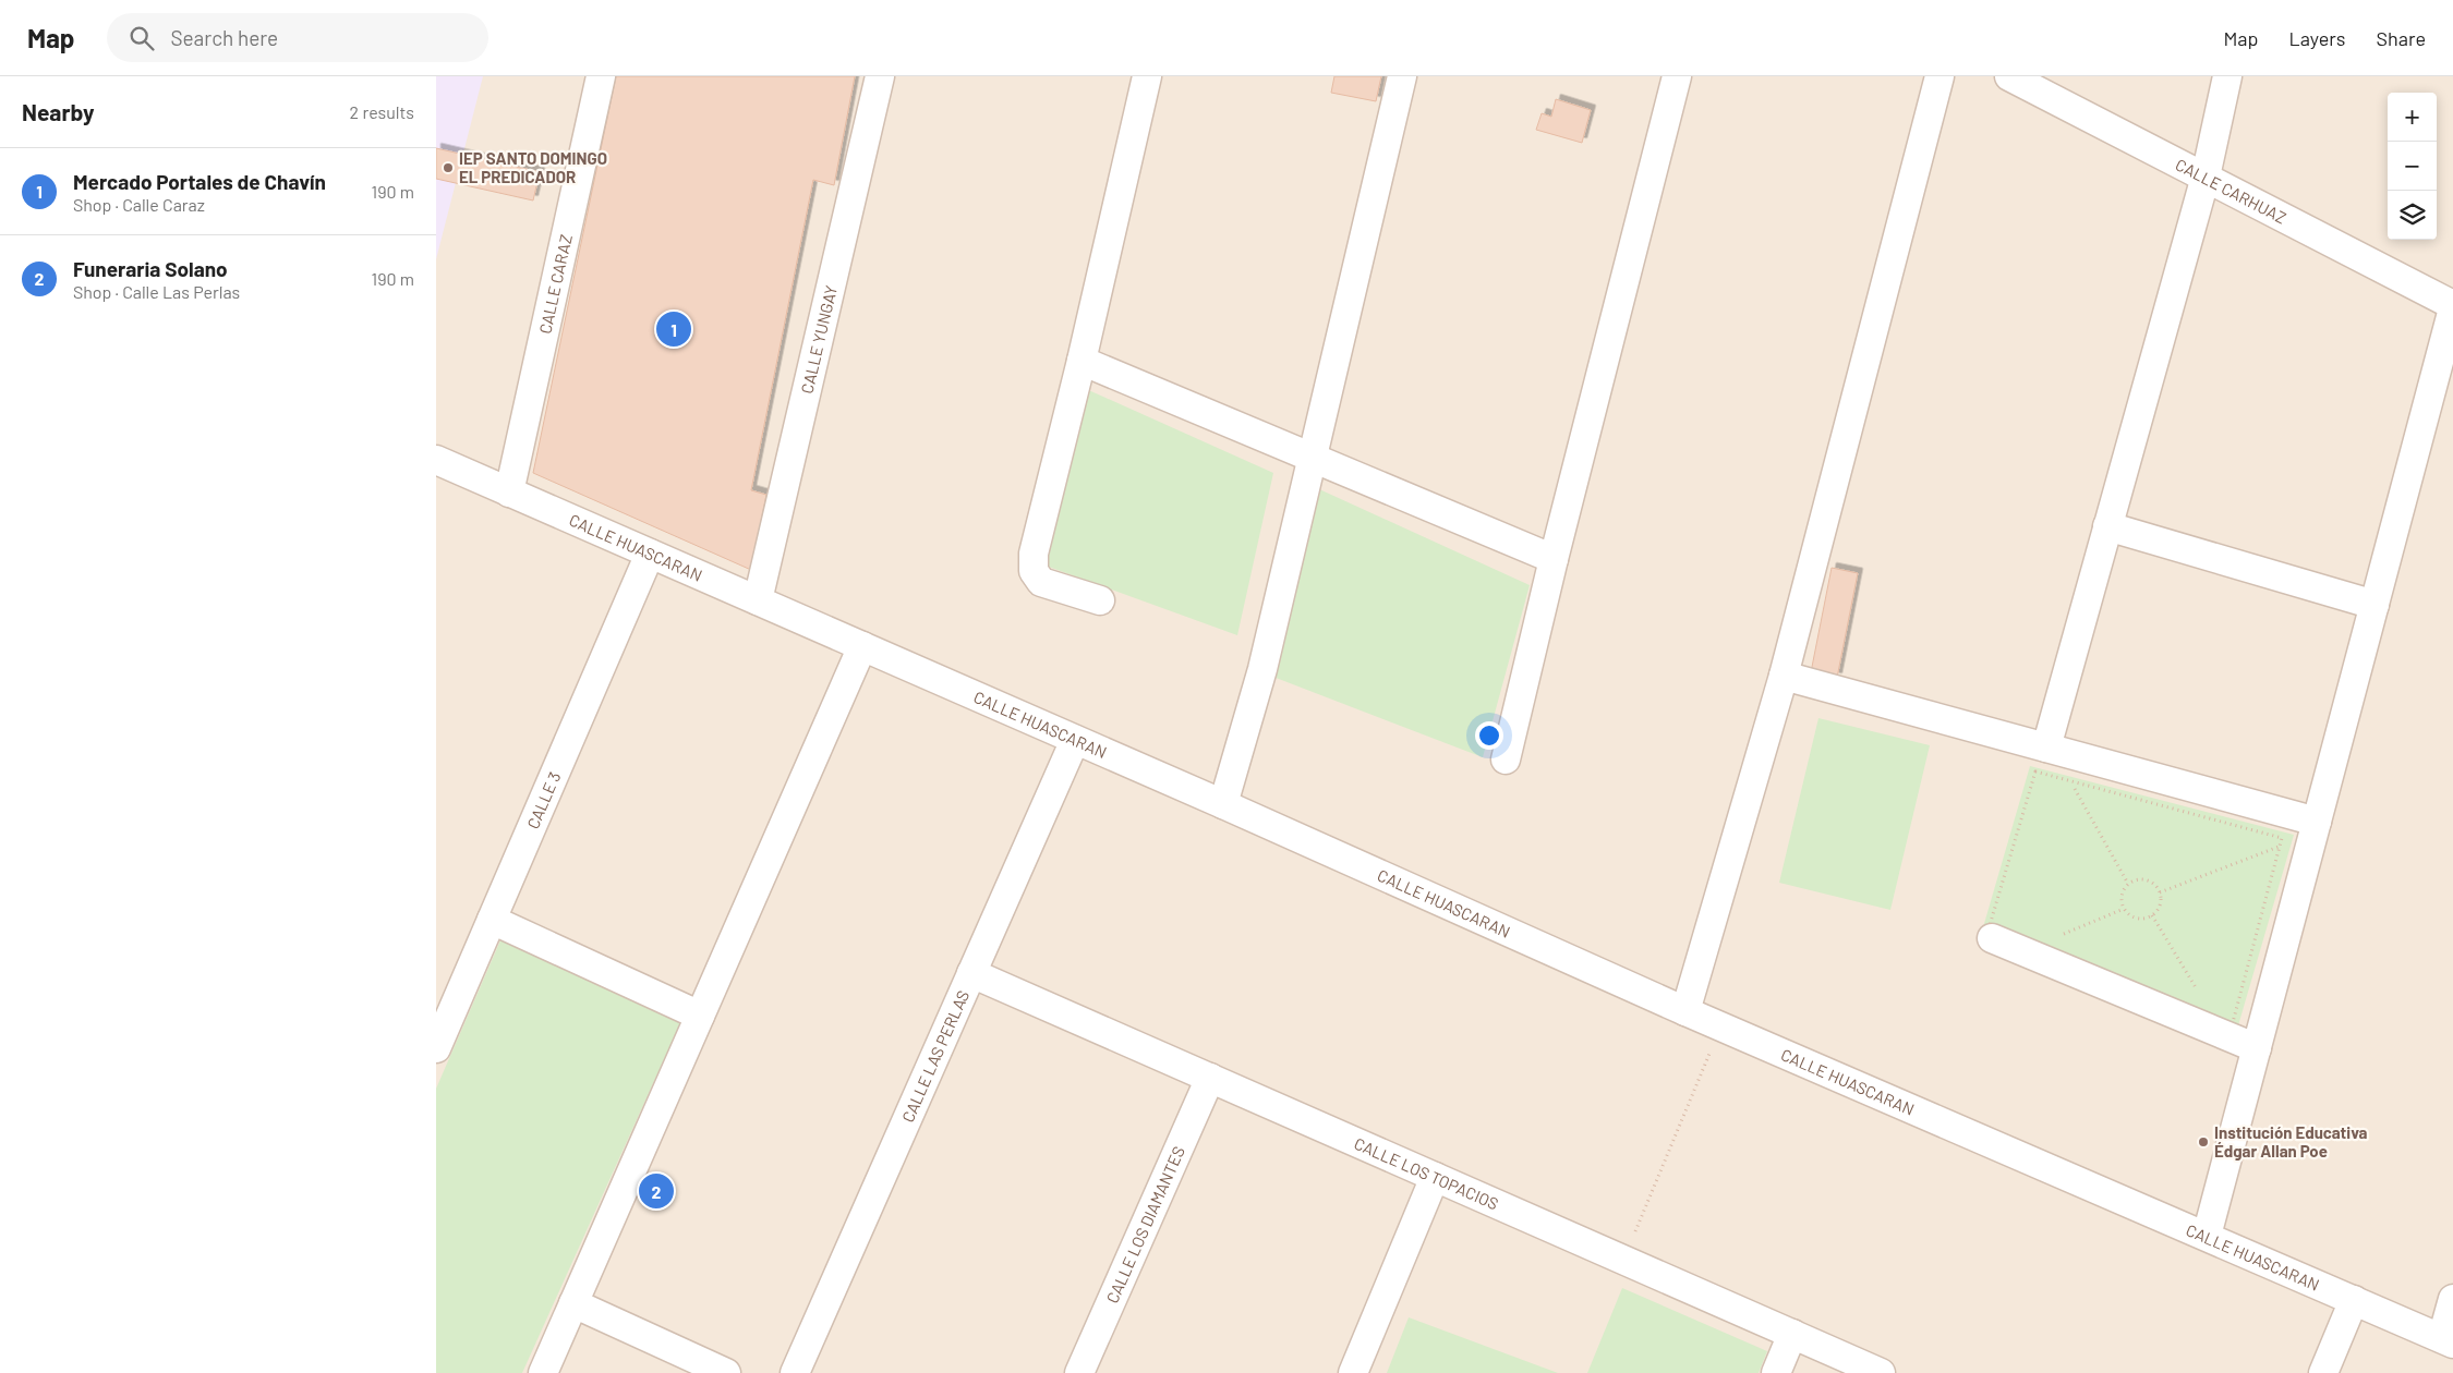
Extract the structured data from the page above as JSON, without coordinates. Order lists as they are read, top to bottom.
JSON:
{
  "streets": {
    "street": [
      "CALLE CARHUAZ",
      "CALLE CARAZ",
      "CALLE YUNGAY",
      "CALLE HUASCARAN",
      "CALLE 3",
      "CALLE LAS PERLAS",
      "CALLE LOS TOPACIOS",
      "CALLE LOS DIAMANTES"
    ]
  },
  "crossings": [
    ["CALLE CARAZ", "CALLE HUASCARAN"],
    ["CALLE YUNGAY", "CALLE HUASCARAN"],
    ["CALLE HUASCARAN", "CALLE 3"],
    ["CALLE HUASCARAN", "CALLE LAS PERLAS"],
    ["CALLE LAS PERLAS", "CALLE LOS TOPACIOS"],
    ["CALLE LOS TOPACIOS", "CALLE LOS DIAMANTES"]
  ],
  "places": ["IEP SANTO DOMINGO EL PREDICADOR", "Institución Educativa Édgar Allan Poe"],
  "page": {
    "header": "Map",
    "search": "Search here",
    "nav": ["Map", "Layers", "Share"],
    "heading": ["Nearby", "2 results"],
    "map_buttons": ["+", "−"],
    "list": [
      {
        "mark": "1",
        "name": "Mercado Portales de Chavín",
        "note": "Shop · Calle Caraz",
        "value": "190 m"
      },
      {
        "mark": "2",
        "name": "Funeraria Solano",
        "note": "Shop · Calle Las Perlas",
        "value": "190 m"
      }
    ],
    "pins": ["1", "2"]
  }
}
